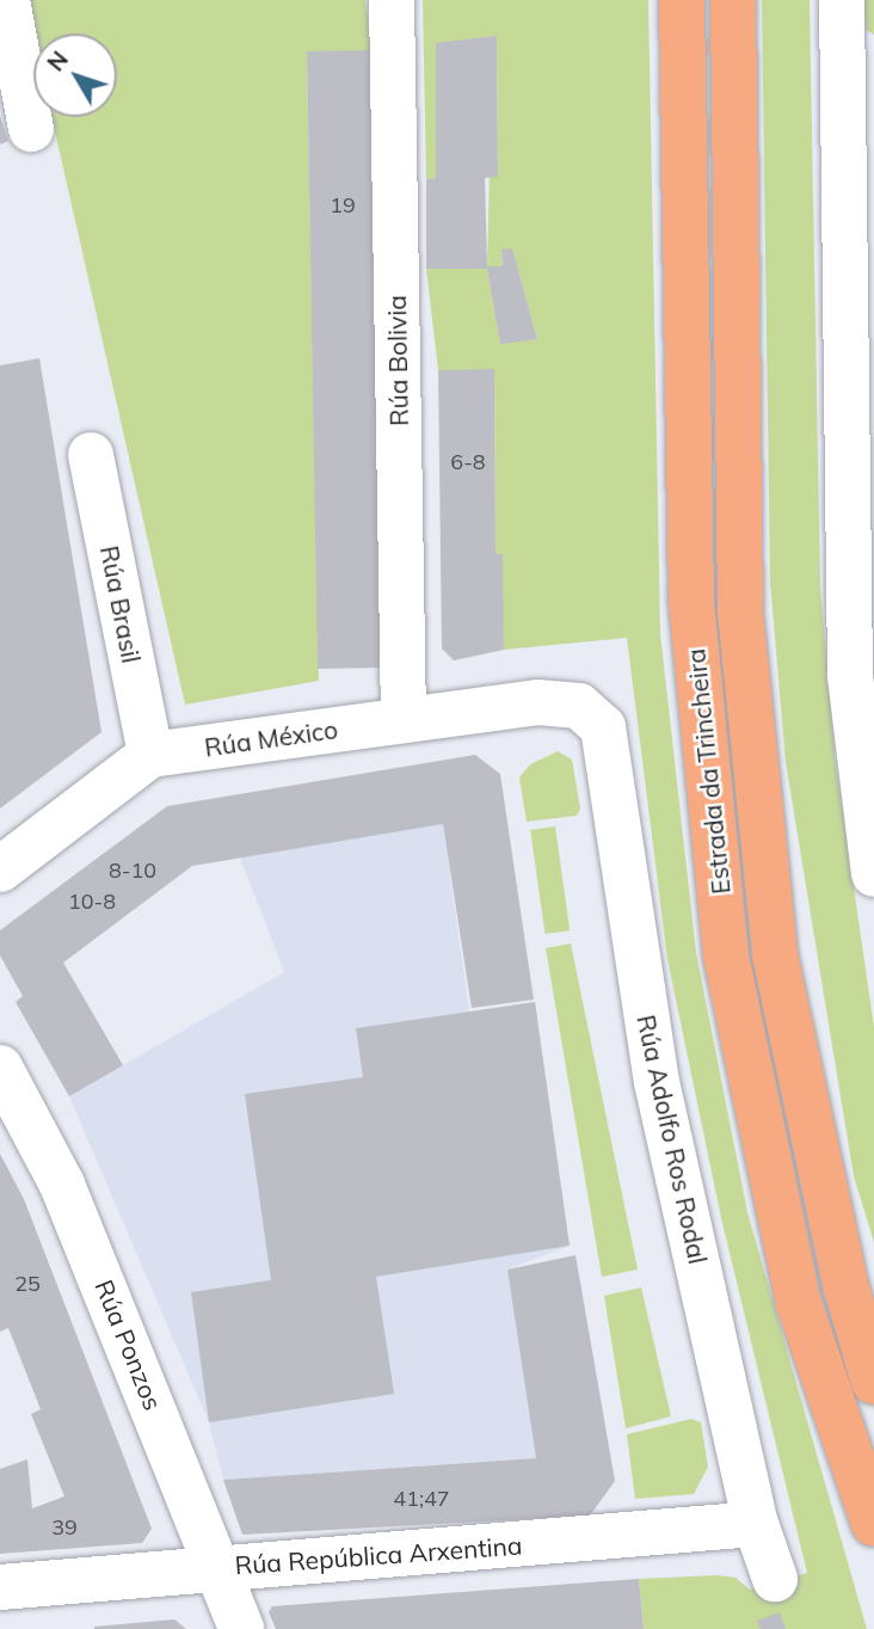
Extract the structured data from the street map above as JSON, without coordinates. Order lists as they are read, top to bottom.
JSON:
{
  "streets": {
    "highway": ["Estrada da Trincheira"],
    "street": [
      "Rúa Bolivia",
      "Rúa Brasil",
      "Rúa México",
      "Rúa Adolfo Ros Rodal",
      "Rúa Ponzos",
      "Rúa República Arxentina"
    ]
  },
  "crossings": [
    ["Rúa Bolivia", "Rúa México"],
    ["Rúa Brasil", "Rúa México"],
    ["Rúa México", "Rúa Adolfo Ros Rodal"],
    ["Rúa Adolfo Ros Rodal", "Rúa República Arxentina"],
    ["Rúa Ponzos", "Rúa República Arxentina"]
  ],
  "house_numbers": [
    "19",
    "6-8",
    "8-10",
    "10-8",
    "25",
    "41;47",
    "39"
  ],
  "north": "top left"
}
